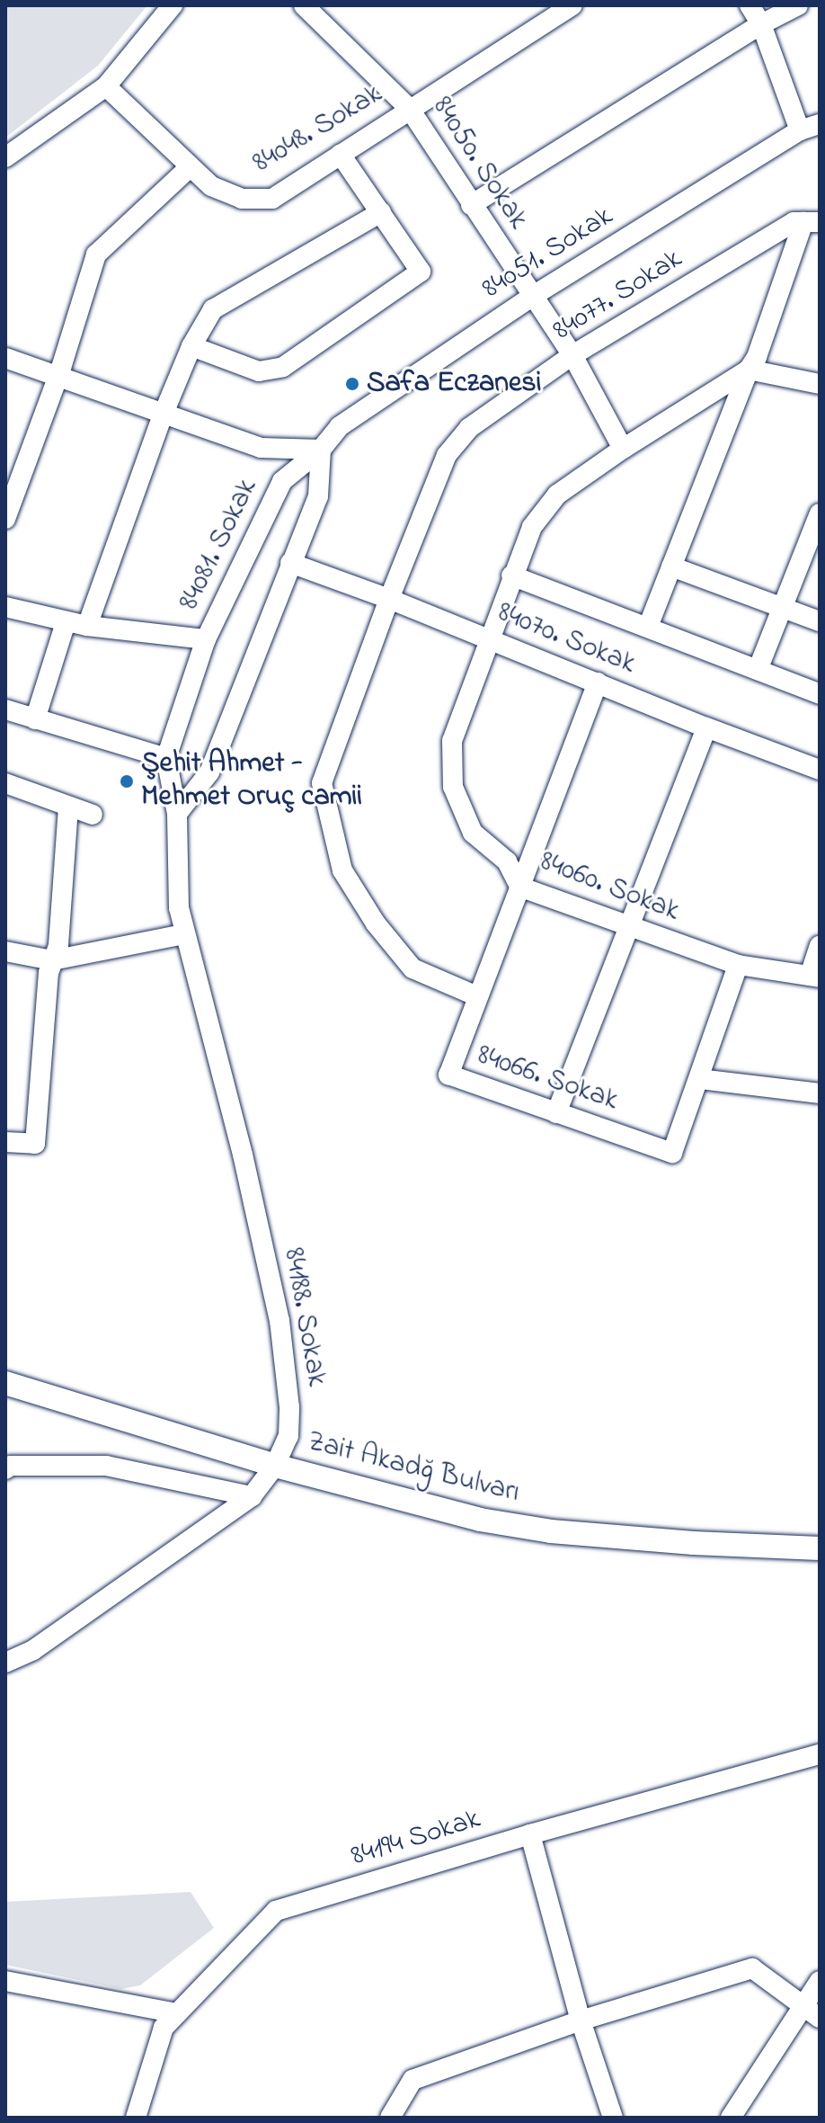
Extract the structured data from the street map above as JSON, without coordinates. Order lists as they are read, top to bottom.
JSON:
{
  "streets": {
    "street": [
      "84048. Sokak",
      "84050. Sokak",
      "84051. Sokak",
      "84077. Sokak",
      "84081. Sokak",
      "84070. Sokak",
      "84060. Sokak",
      "84066. Sokak",
      "84188. Sokak",
      "Zait Akadğ Bulvarı",
      "84194 Sokak"
    ]
  },
  "crossings": [
    ["84048. Sokak", "84050. Sokak"],
    ["84050. Sokak", "84051. Sokak"],
    ["84050. Sokak", "84077. Sokak"],
    ["84050. Sokak", "84060. Sokak"],
    ["84051. Sokak", "84081. Sokak"],
    ["84077. Sokak", "84070. Sokak"],
    ["84077. Sokak", "84066. Sokak"],
    ["84081. Sokak", "84188. Sokak"],
    ["84070. Sokak", "84060. Sokak"],
    ["84070. Sokak", "84066. Sokak"],
    ["84060. Sokak", "84066. Sokak"],
    ["84188. Sokak", "Zait Akadğ Bulvarı"]
  ],
  "places": ["Safa Eczanesi", "Şehit Ahmet - Mehmet Oruç camii"]
}
